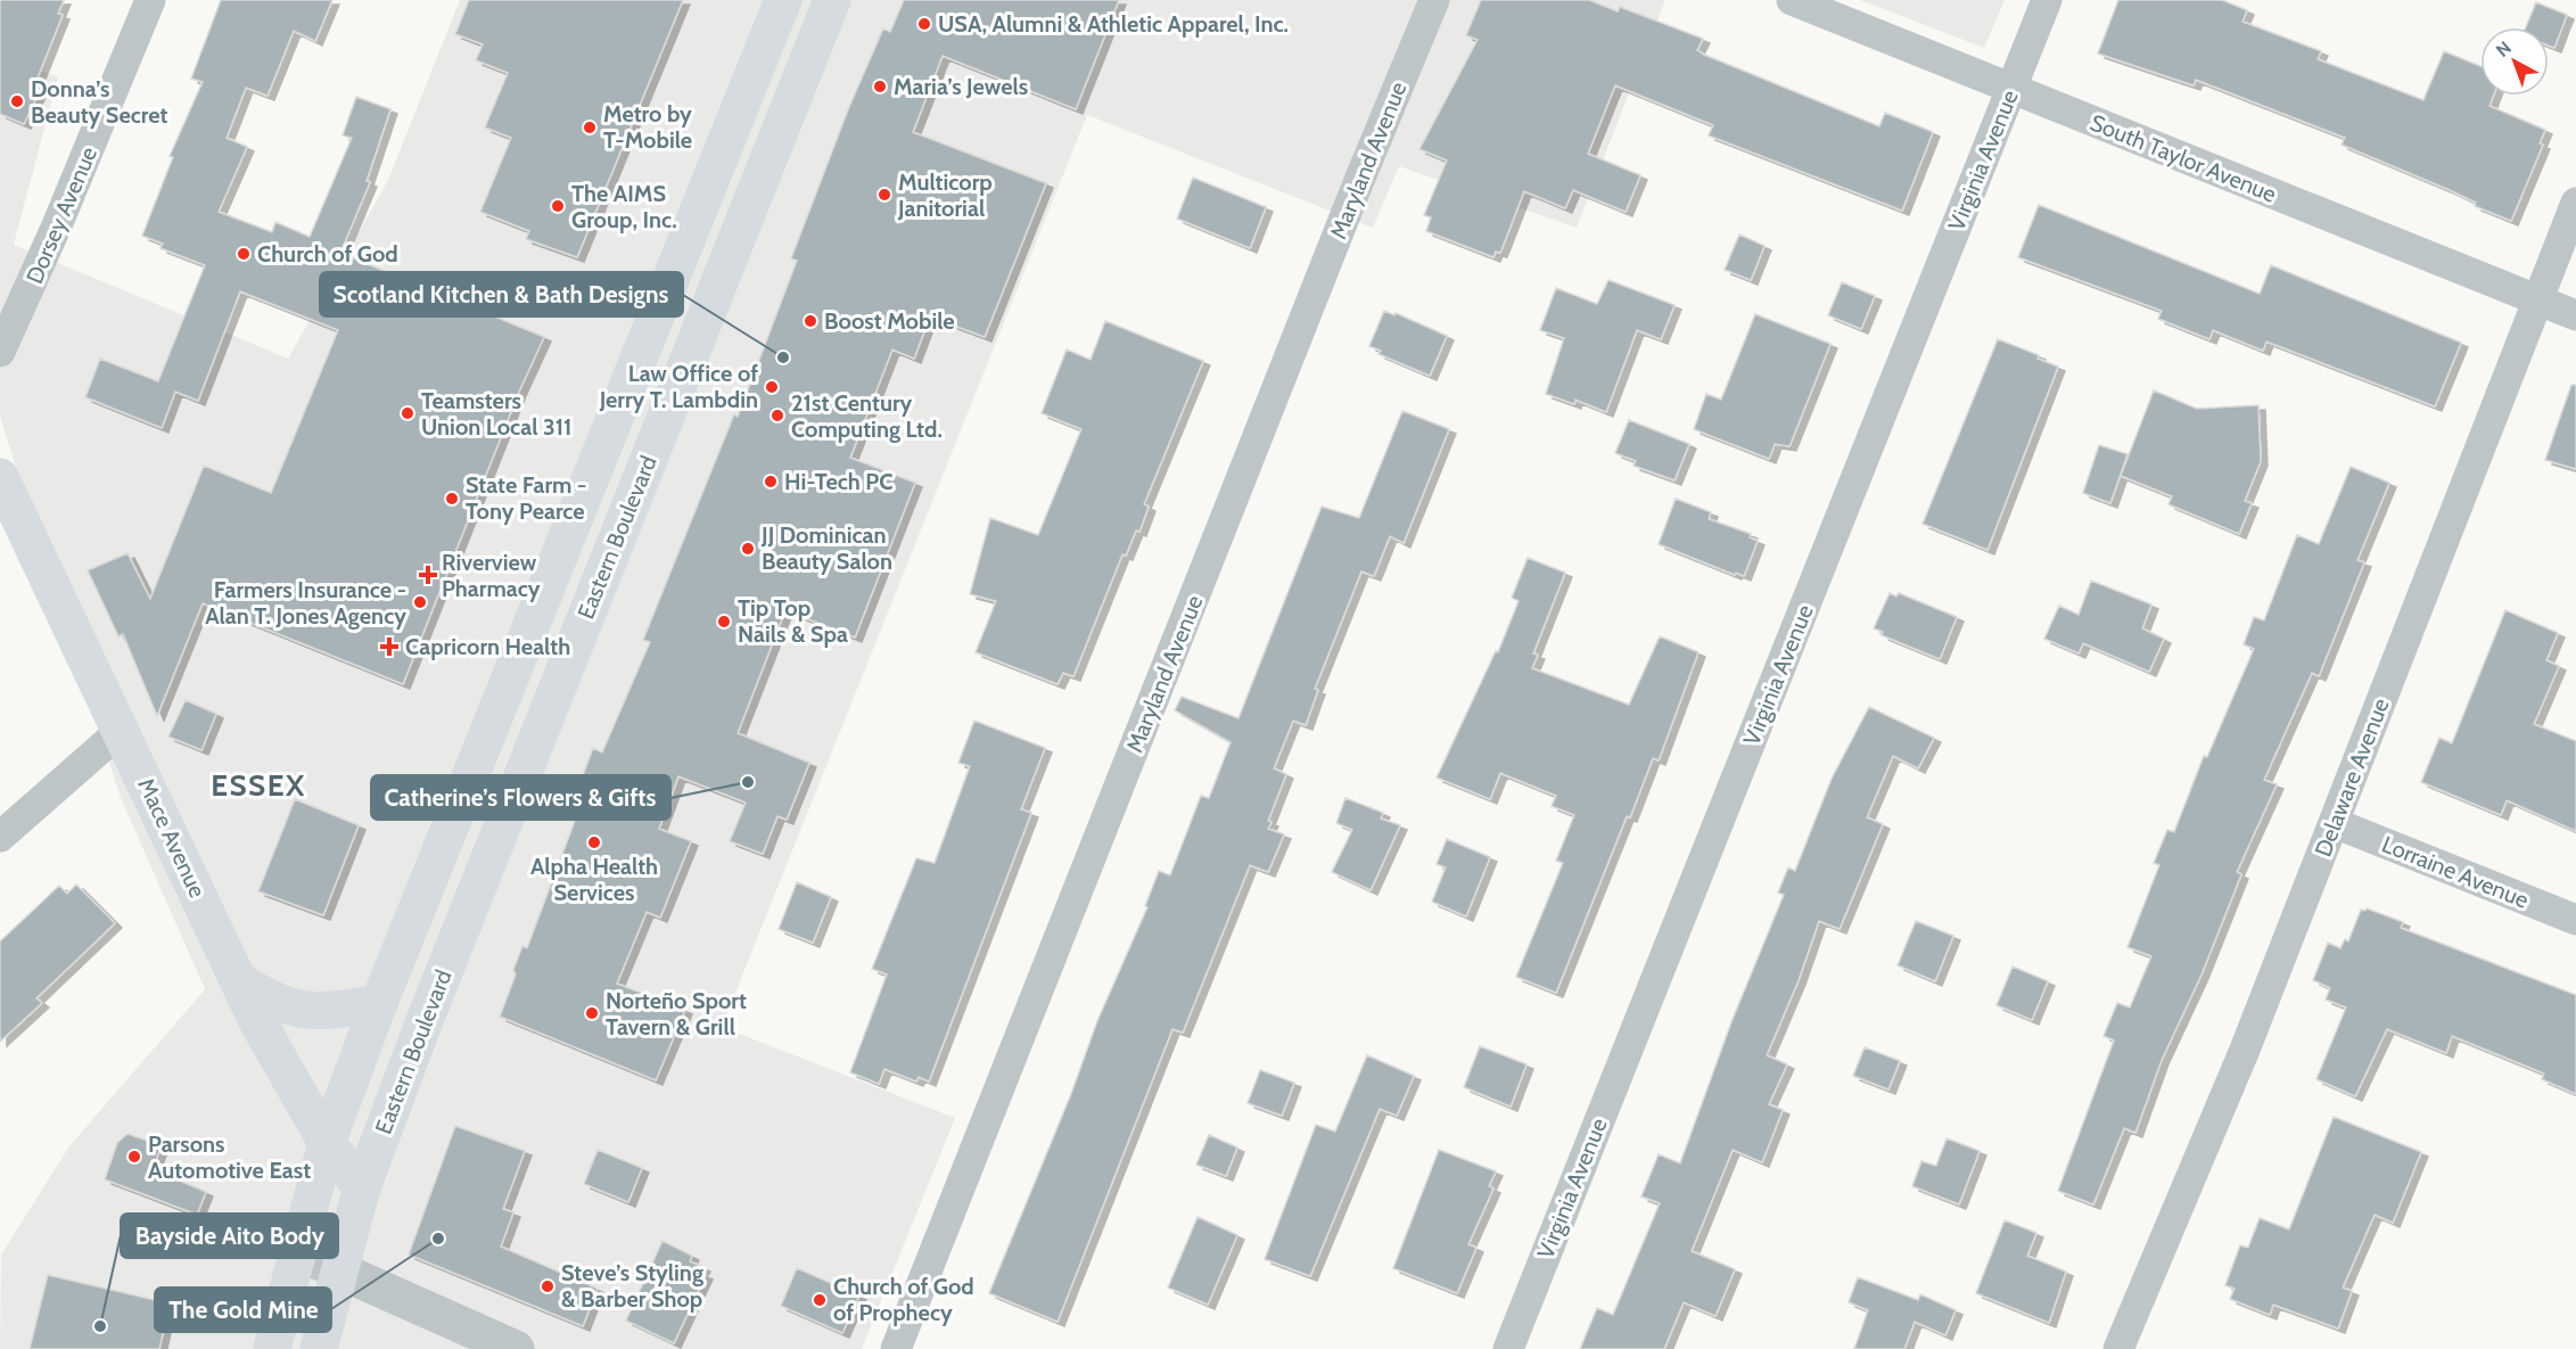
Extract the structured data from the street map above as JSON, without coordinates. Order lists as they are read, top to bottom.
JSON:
{
  "streets": {
    "main road": ["Eastern Boulevard", "Mace Avenue"],
    "street": [
      "South Taylor Avenue",
      "Maryland Avenue",
      "Virginia Avenue",
      "Dorsey Avenue",
      "Delaware Avenue",
      "Lorraine Avenue"
    ]
  },
  "crossings": [
    ["South Taylor Avenue", "Virginia Avenue"],
    ["South Taylor Avenue", "Delaware Avenue"],
    ["Eastern Boulevard", "Mace Avenue"],
    ["Delaware Avenue", "Lorraine Avenue"]
  ],
  "districts": ["ESSEX"],
  "places": {
    "other": [
      "USA, Alumni & Athletic Apparel, Inc.",
      "Maria’s Jewels",
      "Donna’s Beauty Secret",
      "Metro by T-Mobile",
      "Multicorp Janitorial",
      "The AIMS Group, Inc.",
      "Church of God",
      "Boost Mobile",
      "Scotland Kitchen & Bath Designs",
      "Law Office of Jerry T. Lambdin",
      "Teamsters Union Local 311",
      "21st Century Computing Ltd.",
      "Hi-Tech PC",
      "State Farm - Tony Pearce",
      "JJ Dominican Beauty Salon",
      "Farmers Insurance - Alan T. Jones Agency",
      "Tip Top Nails & Spa",
      "Catherine’s Flowers & Gifts",
      "Alpha Health Services",
      "Norteño Sport Tavern & Grill",
      "Parsons Automotive East",
      "The Gold Mine",
      "Steve’s Styling & Barber Shop",
      "Church of God of Prophecy",
      "Bayside Aito Body"
    ],
    "health": ["Riverview Pharmacy", "Capricorn Health"]
  },
  "north": "top left"
}
